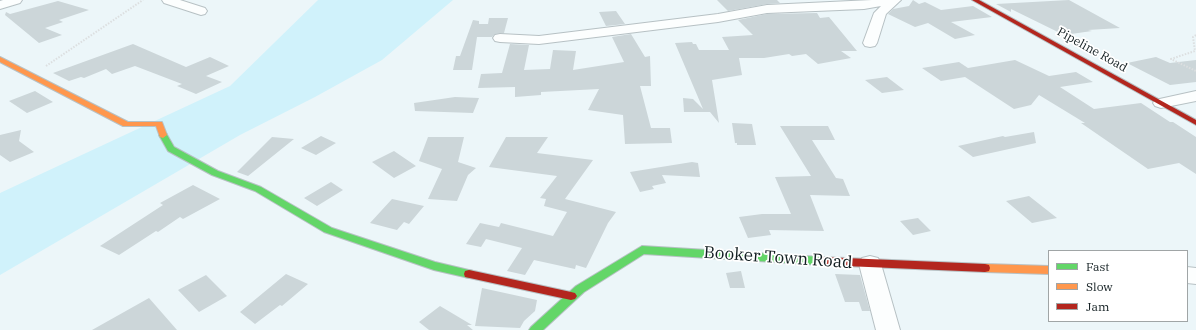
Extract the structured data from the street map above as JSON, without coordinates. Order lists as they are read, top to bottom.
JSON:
{
  "streets": {
    "street": ["Pipeline Road", "Booker Town Road"]
  },
  "legend": ["Fast", "Slow", "Jam"]
}
